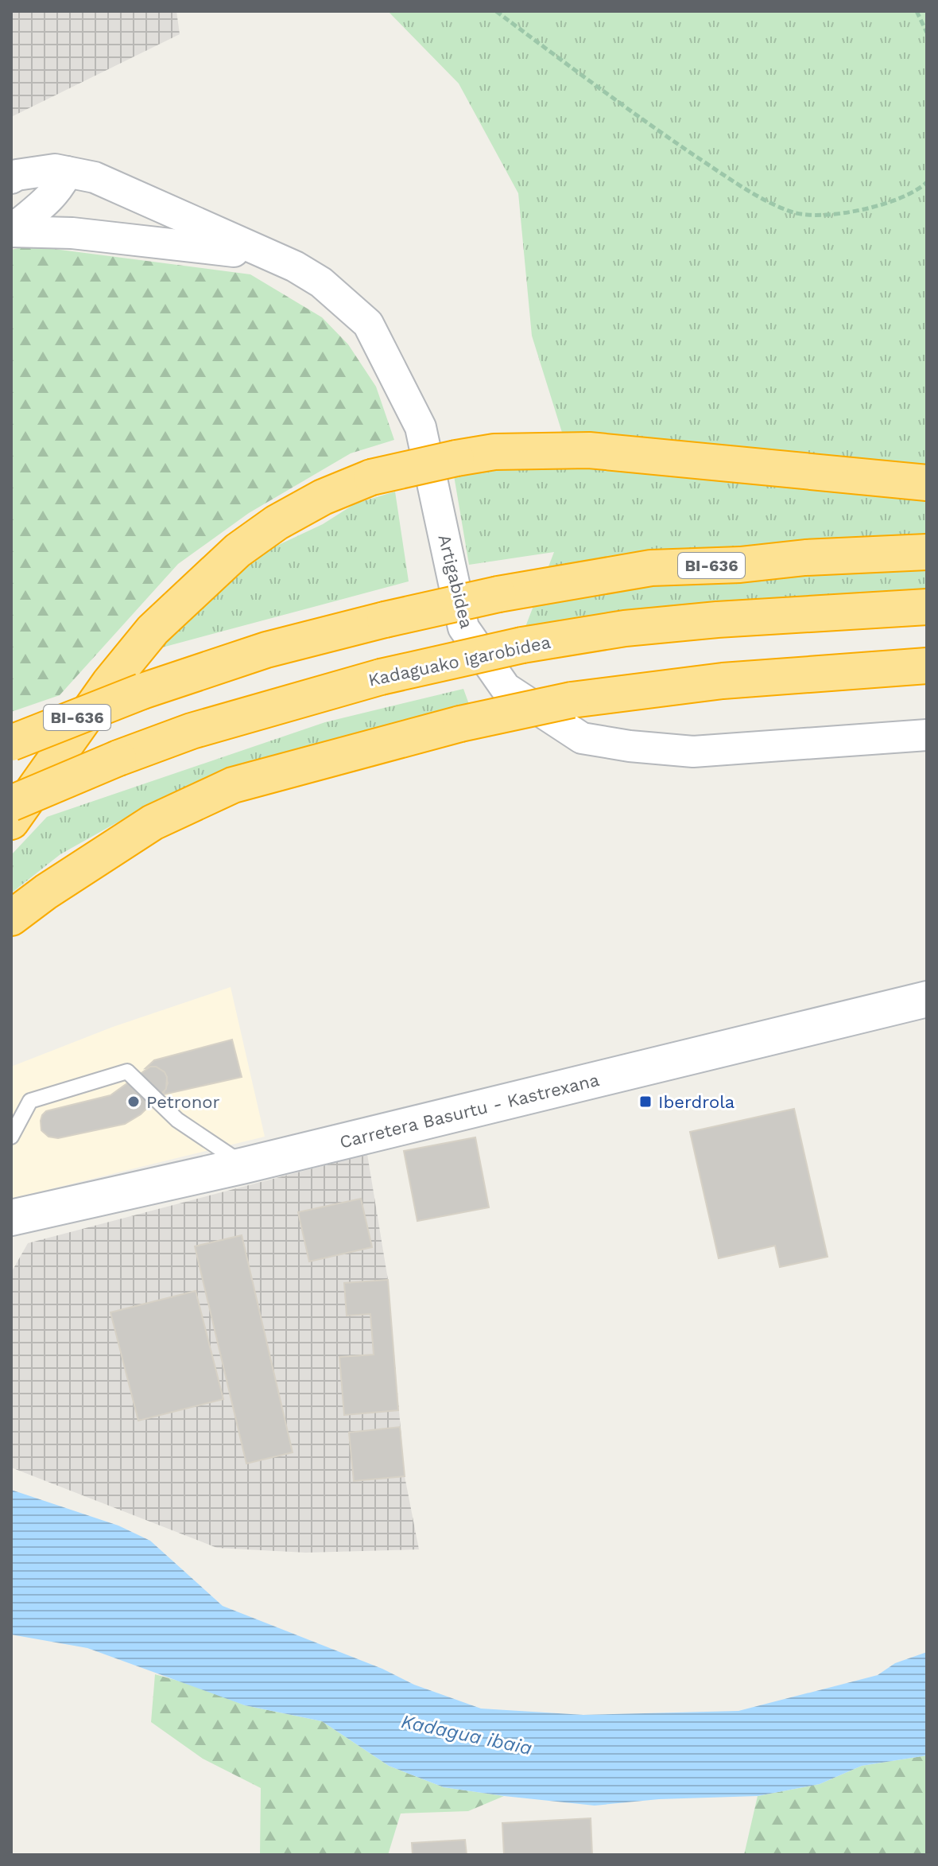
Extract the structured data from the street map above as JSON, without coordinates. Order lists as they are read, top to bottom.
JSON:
{
  "streets": {
    "highway": ["BI-636", "Kadaguako igarobidea"],
    "street": ["Artigabidea", "Carretera Basurtu - Kastrexana"]
  },
  "water": ["Kadagua ibaia"],
  "places": {
    "other": ["Petronor"],
    "transit": ["Iberdrola"]
  }
}
